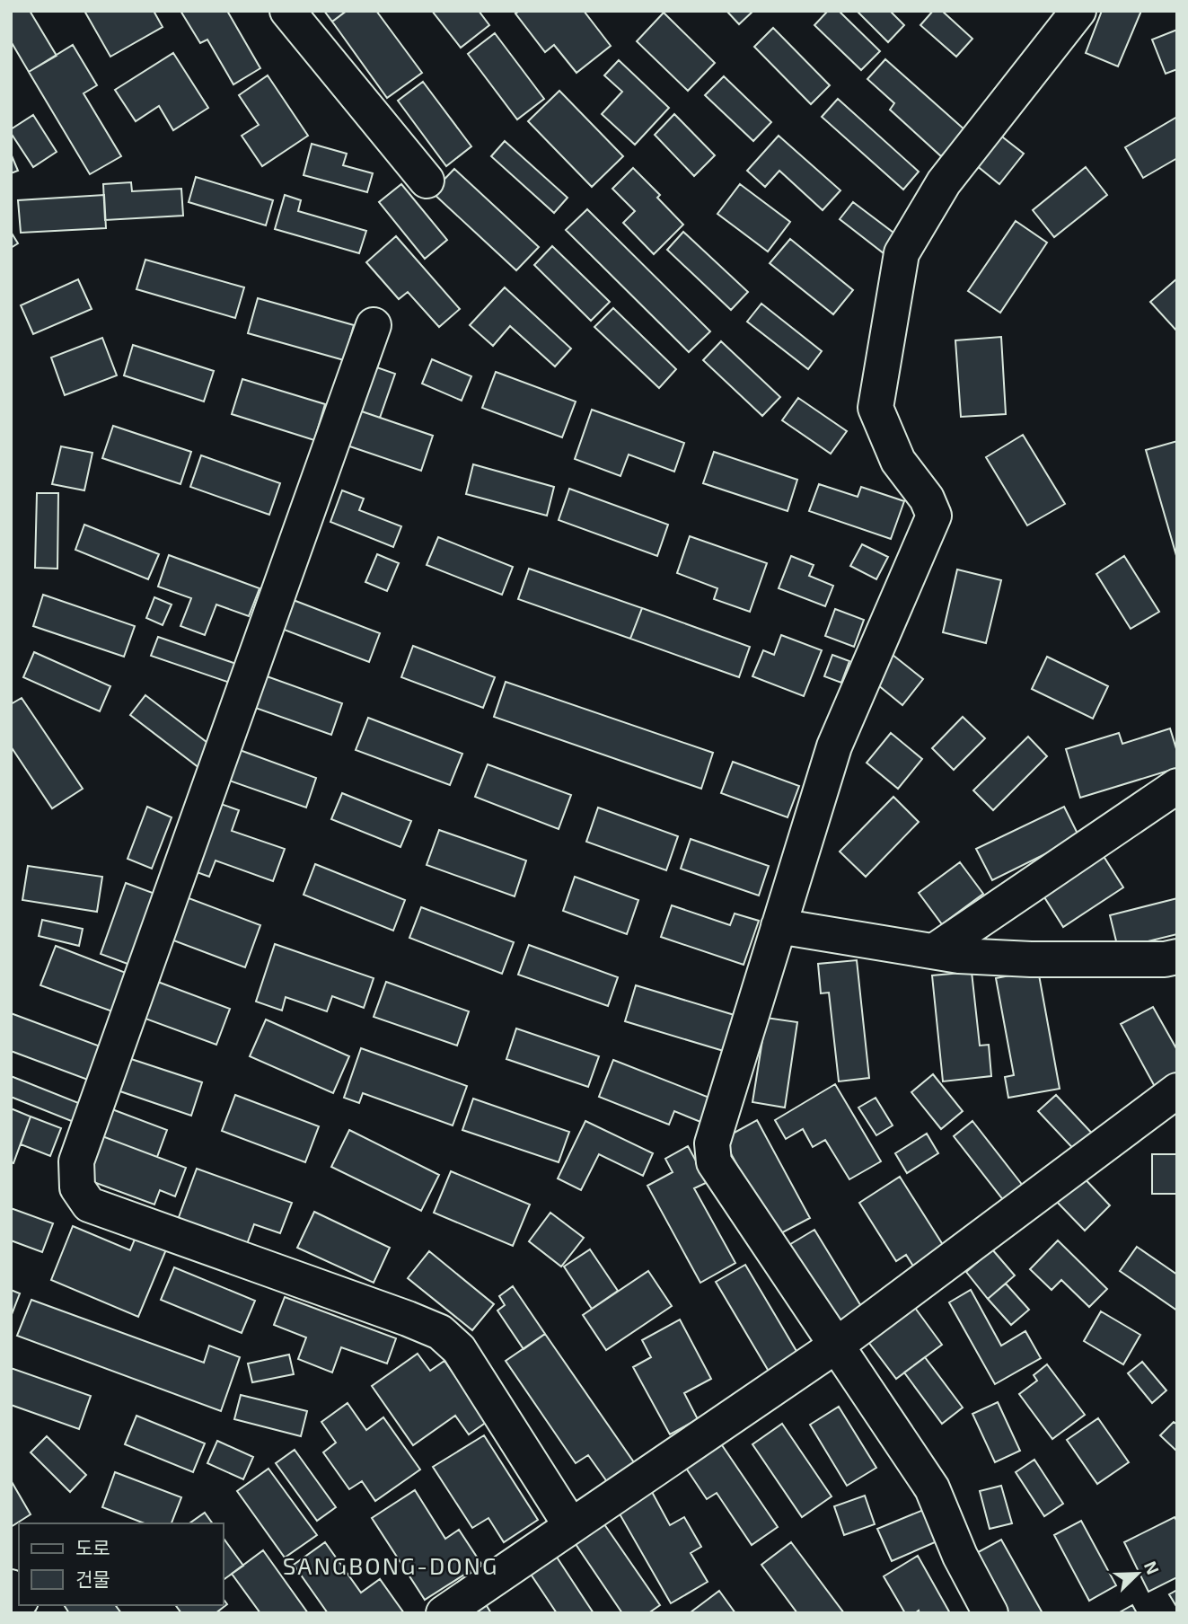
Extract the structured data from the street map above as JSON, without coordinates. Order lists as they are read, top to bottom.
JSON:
{
  "districts": ["SANGBONG-DONG"],
  "legend": ["도로", "건물"],
  "north": "top right"
}
